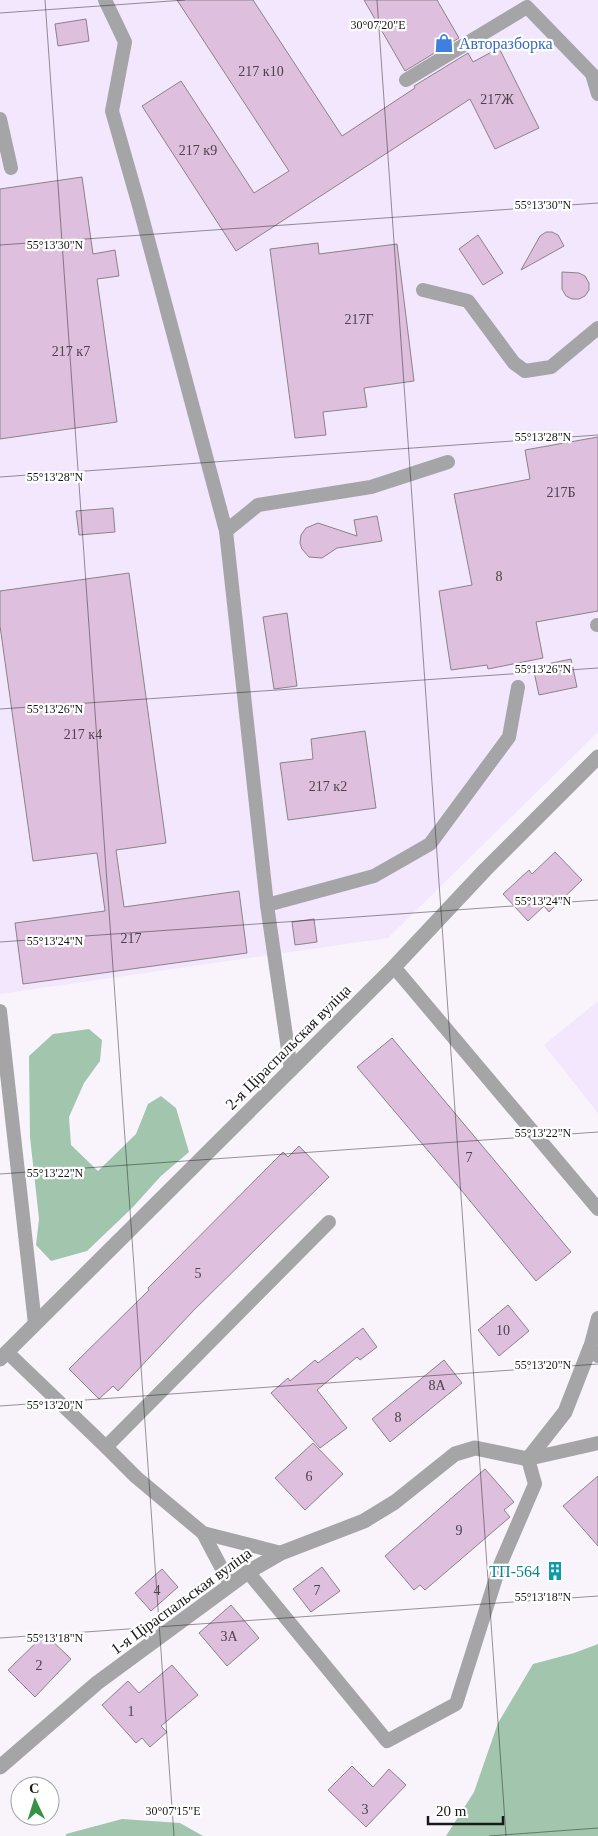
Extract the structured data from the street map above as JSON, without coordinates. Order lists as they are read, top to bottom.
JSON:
{
  "streets": {
    "street": ["2-я Ціраспальская вуліца", "1-я Ціраспальская вуліца"]
  },
  "places": {
    "shop": ["Авторазборка"],
    "building": ["ТП-564"]
  },
  "house_numbers": [
    "217 к10",
    "217Ж",
    "217 к9",
    "217Г",
    "217 к7",
    "217Б",
    "8",
    "217 к4",
    "217 к2",
    "217",
    "7",
    "5",
    "10",
    "8А",
    "8",
    "6",
    "9",
    "4",
    "7",
    "3А",
    "2",
    "1",
    "3"
  ],
  "scale_bar": "20 m",
  "north": "top",
  "coordinates": [
    "30°07'20\"E",
    "55°13'30\"N",
    "55°13'28\"N",
    "55°13'26\"N",
    "55°13'24\"N",
    "55°13'22\"N",
    "55°13'20\"N",
    "55°13'18\"N",
    "30°07'15\"E"
  ]
}
